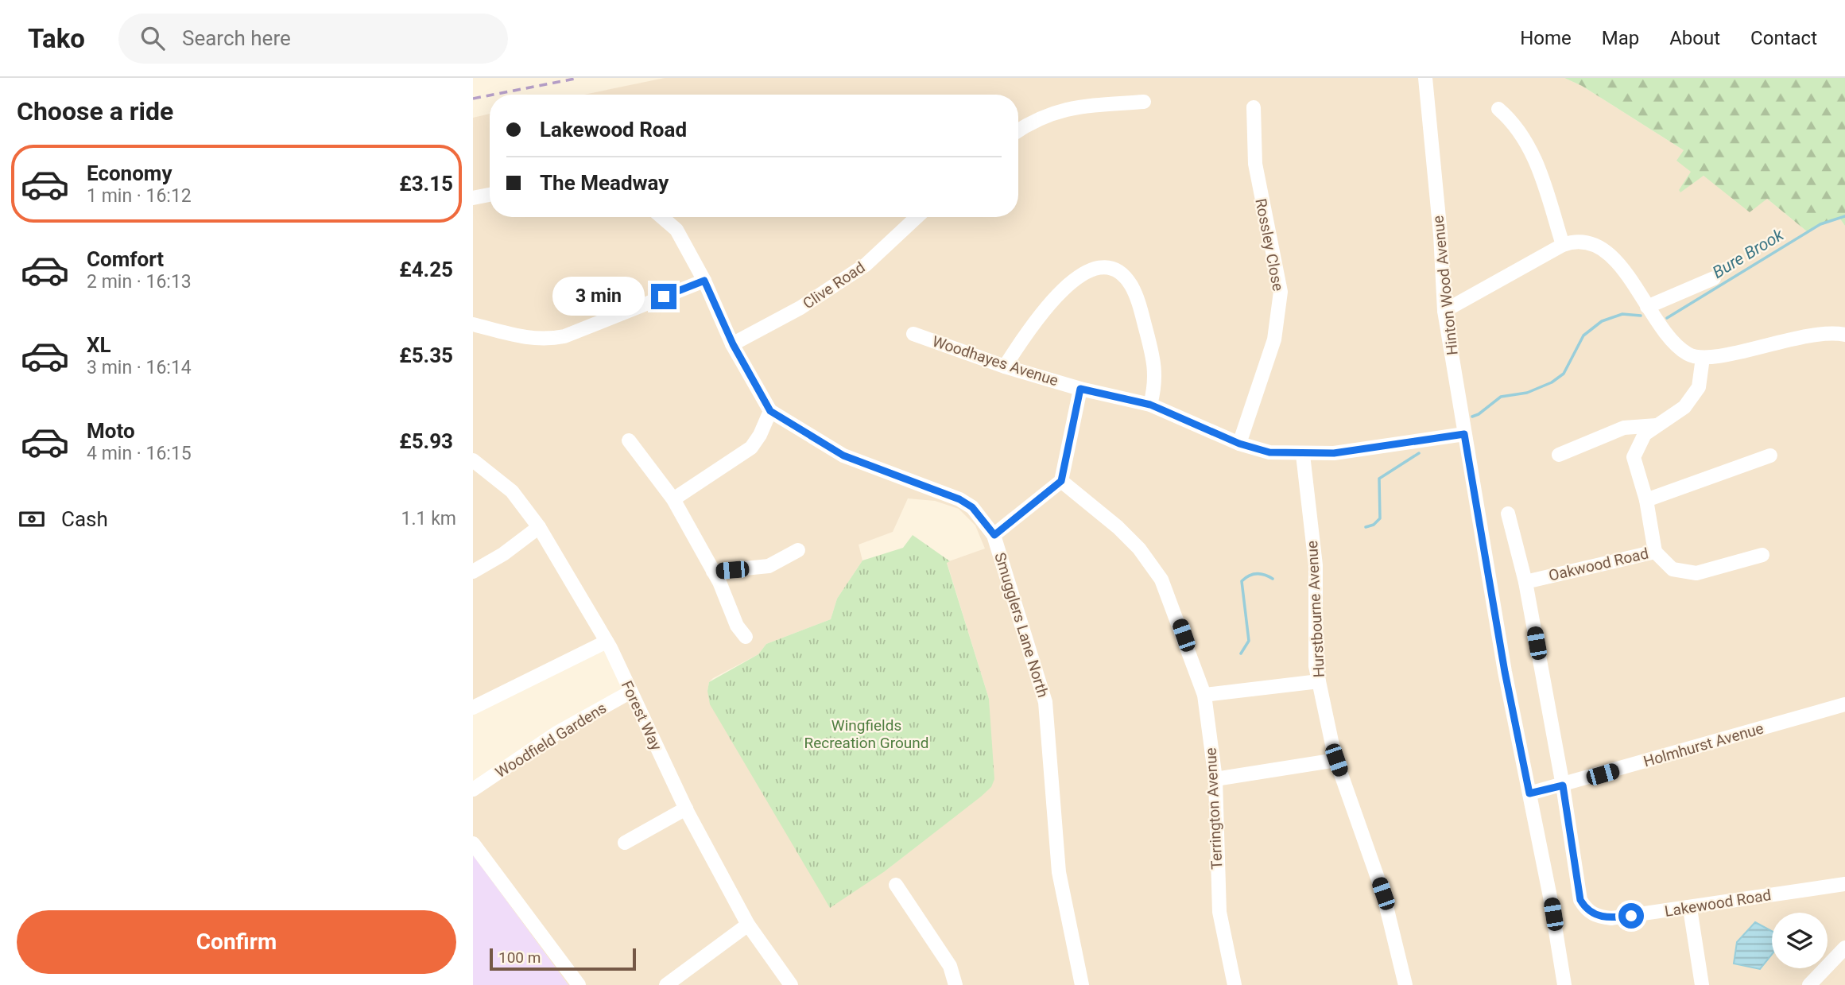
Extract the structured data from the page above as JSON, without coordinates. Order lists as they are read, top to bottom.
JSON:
{
  "streets": {
    "street": [
      "Rossley Close",
      "Clive Road",
      "Hinton Wood Avenue",
      "Woodhayes Avenue",
      "Oakwood Road",
      "Hurstbourne Avenue",
      "Smugglers Lane North",
      "Forest Way",
      "Woodfield Gardens",
      "Holmhurst Avenue",
      "Terrington Avenue",
      "Lakewood Road"
    ]
  },
  "crossings": [
    ["Rossley Close", "Woodhayes Avenue"],
    ["Clive Road", "Smugglers Lane North"],
    ["Hinton Wood Avenue", "Woodhayes Avenue"],
    ["Hinton Wood Avenue", "Holmhurst Avenue"],
    ["Woodhayes Avenue", "Hurstbourne Avenue"],
    ["Forest Way", "Woodfield Gardens"],
    ["Holmhurst Avenue", "Lakewood Road"]
  ],
  "water": ["Bure Brook"],
  "parks": ["Wingfields Recreation Ground"],
  "scale_bar": "100 m",
  "page": {
    "header": "Tako",
    "search": "Search here",
    "nav": [
      "Home",
      "Map",
      "About",
      "Contact"
    ],
    "heading": "Choose a ride",
    "banner": ["Lakewood Road", "The Meadway"],
    "list": [
      {
        "name": "Economy",
        "note": "1 min · 16:12",
        "value": "£3.15"
      },
      {
        "name": "Comfort",
        "note": "2 min · 16:13",
        "value": "£4.25"
      },
      {
        "name": "XL",
        "note": "3 min · 16:14",
        "value": "£5.35"
      },
      {
        "name": "Moto",
        "note": "4 min · 16:15",
        "value": "£5.93"
      }
    ],
    "bubble": "3 min",
    "pay": ["Cash", "1.1 km"],
    "buttons": "Confirm",
    "scale": "100 m"
  }
}
